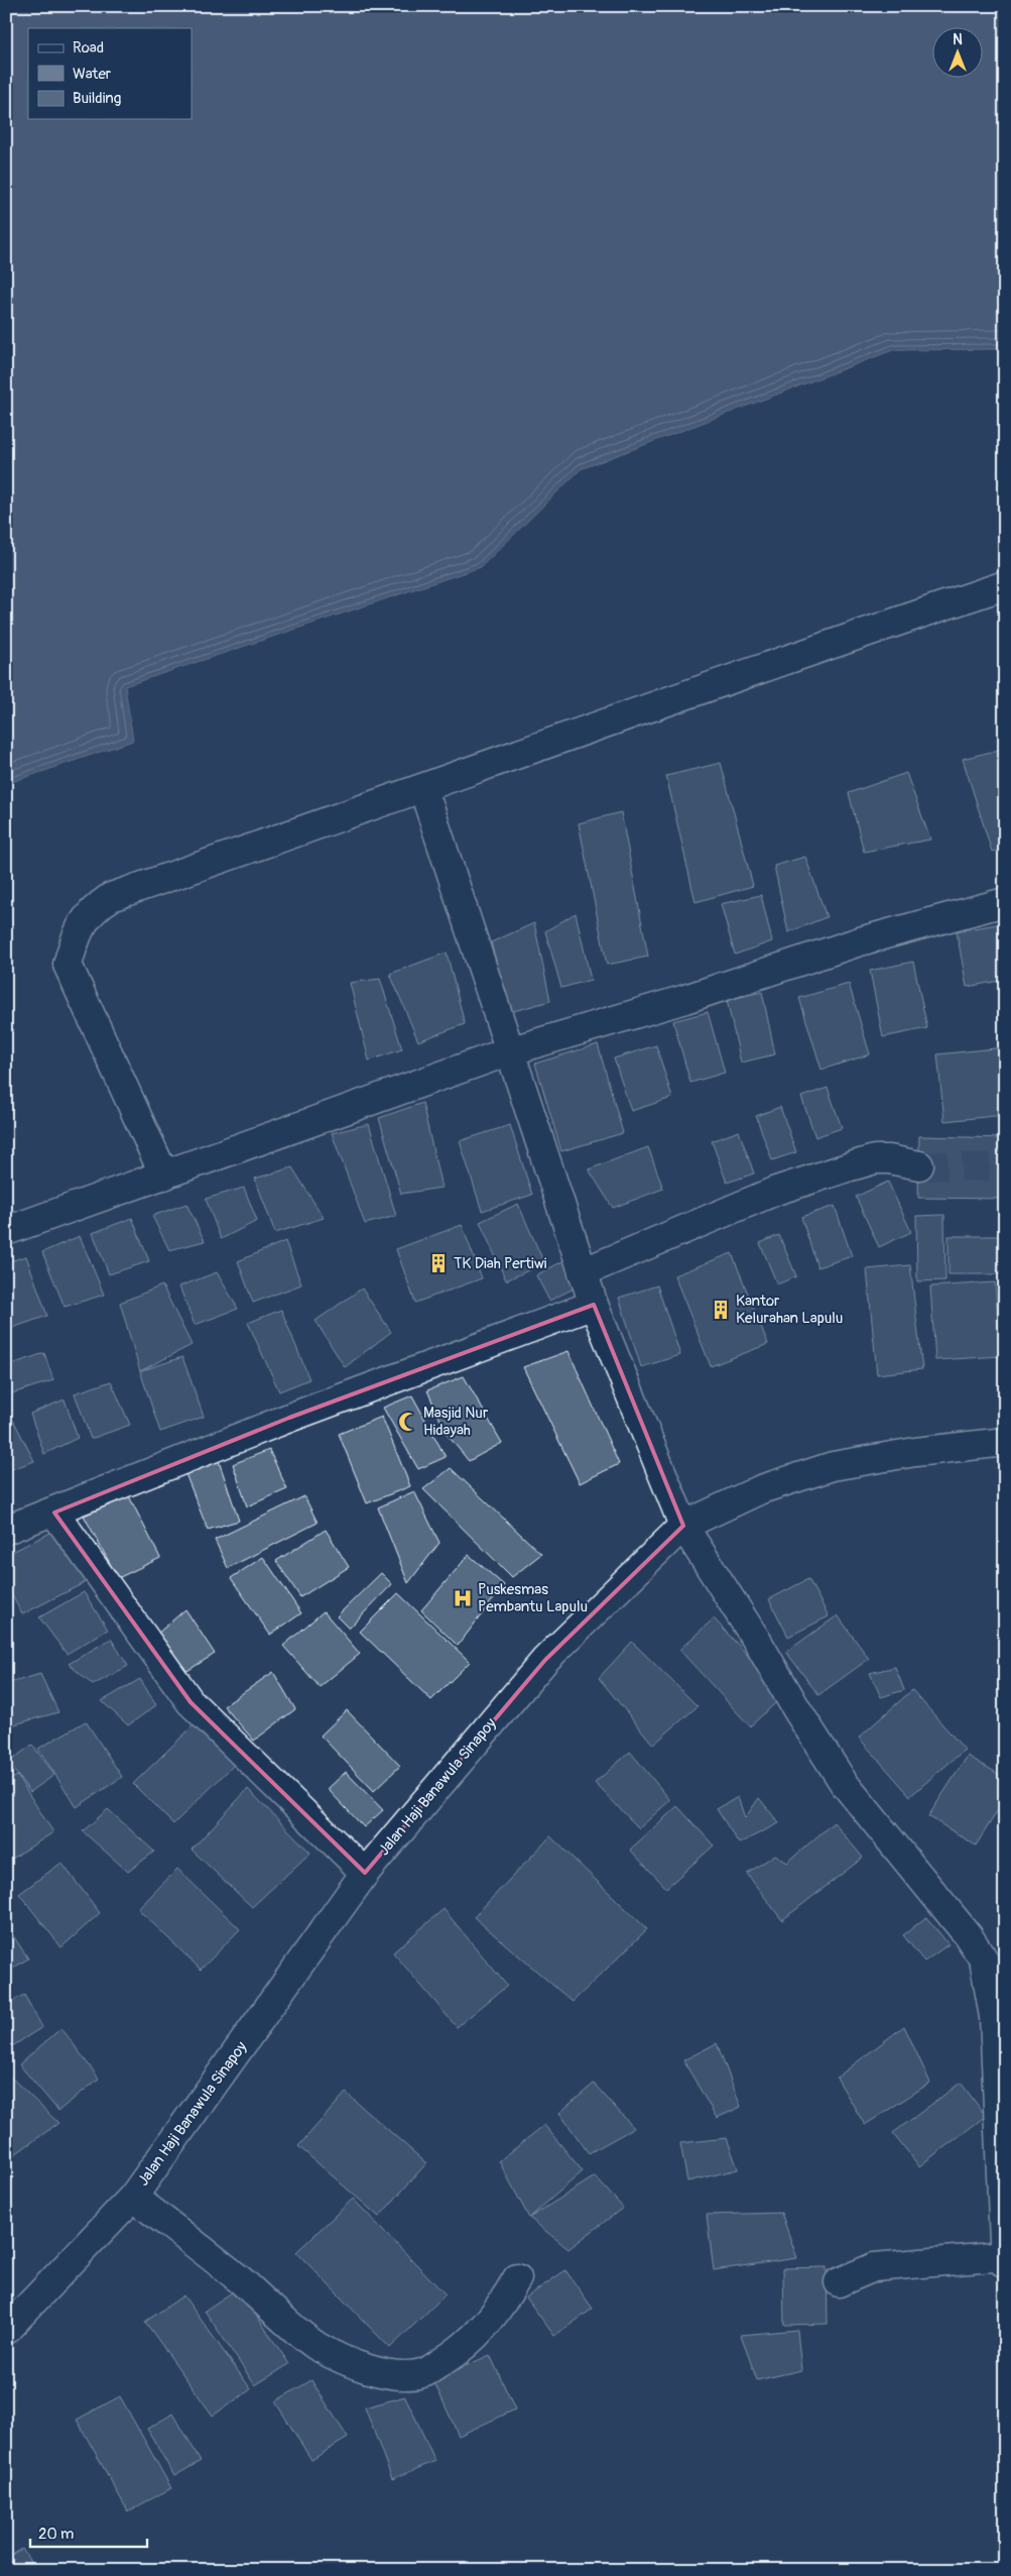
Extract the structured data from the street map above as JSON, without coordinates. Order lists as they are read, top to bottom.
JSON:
{
  "streets": {
    "main road": ["Jalan Haji Banawula Sinapoy"]
  },
  "places": {
    "building": ["TK Diah Pertiwi", "Kantor Kelurahan Lapulu"],
    "mosque": ["Masjid Nur Hidayah"],
    "hospital": ["Puskesmas Pembantu Lapulu"]
  },
  "legend": ["Road", "Water", "Building"],
  "scale_bar": "20 m",
  "north": "top"
}
